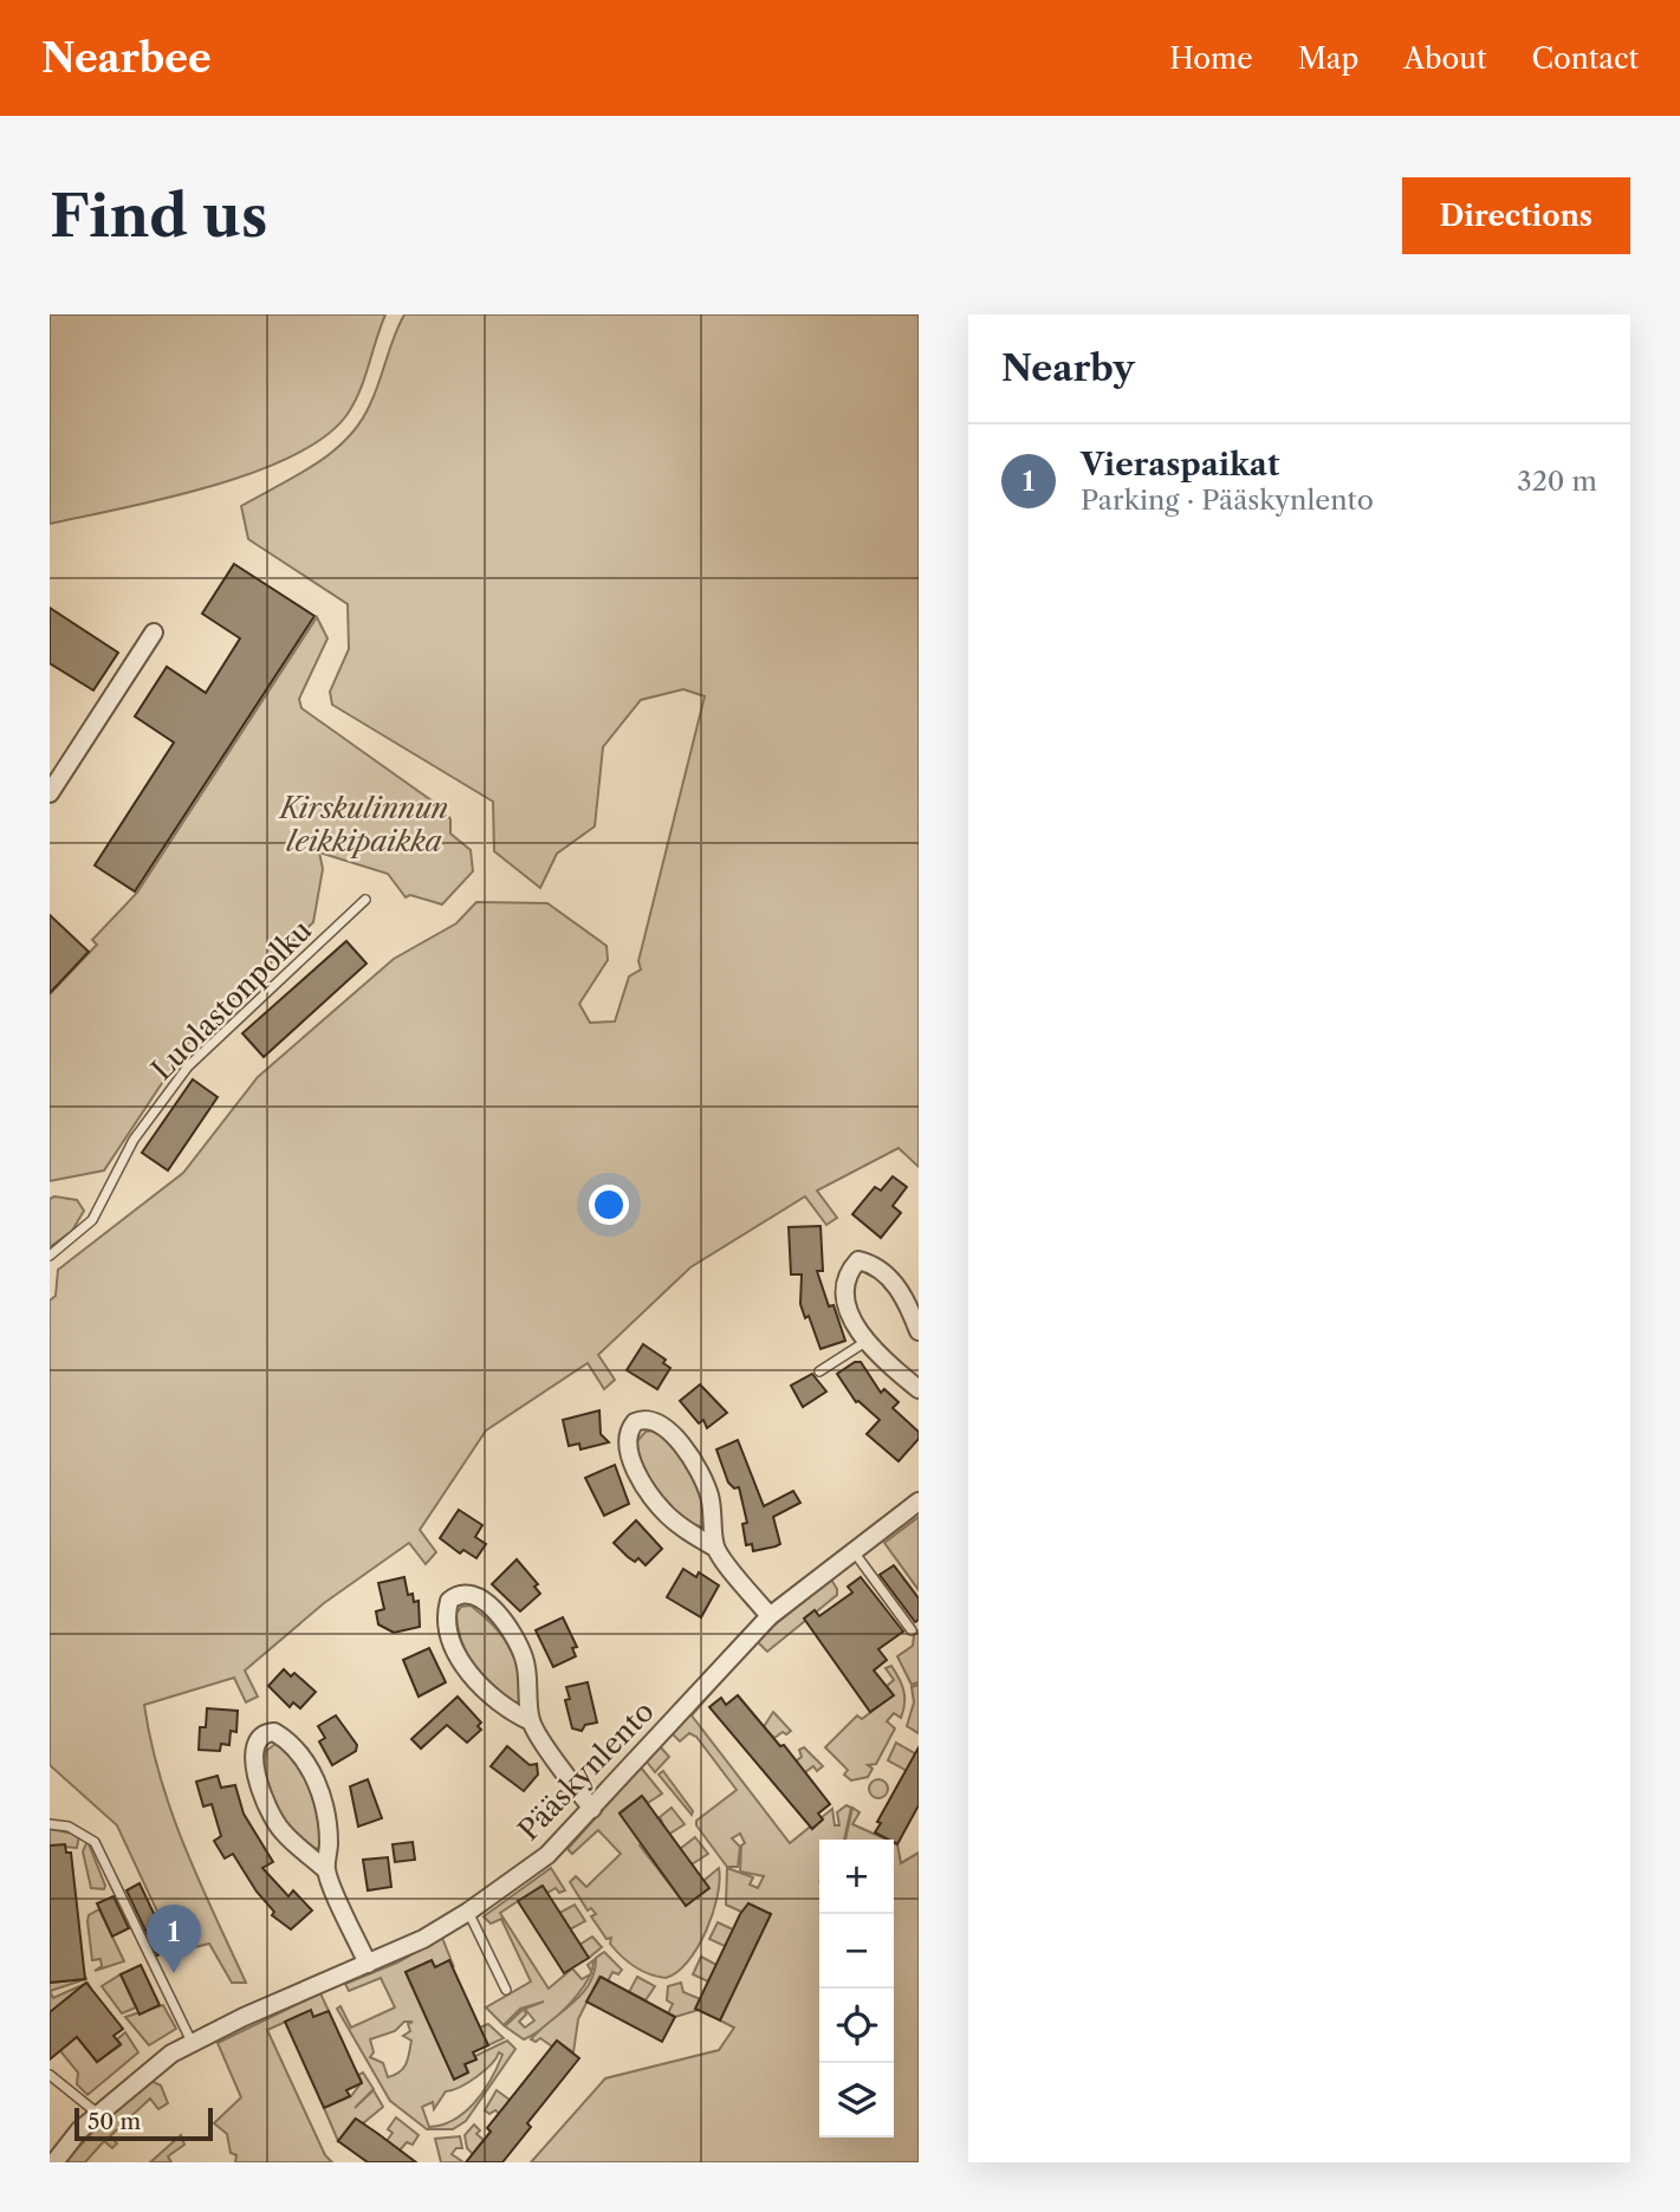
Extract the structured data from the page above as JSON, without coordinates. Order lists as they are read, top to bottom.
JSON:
{
  "streets": {
    "street": ["Pääskynlento"],
    "lane": ["Luolastonpolku"]
  },
  "parks": ["Kirskulinnun leikkipaikka"],
  "scale_bar": "50 m",
  "page": {
    "header": "Nearbee",
    "nav": [
      "Home",
      "Map",
      "About",
      "Contact"
    ],
    "buttons": "Directions",
    "title": "Find us",
    "heading": "Nearby",
    "list": [
      {
        "mark": "1",
        "name": "Vieraspaikat",
        "note": "Parking · Pääskynlento",
        "value": "320 m"
      }
    ],
    "map_buttons": ["+", "−"],
    "pins": "1",
    "scale": "50 m"
  }
}
